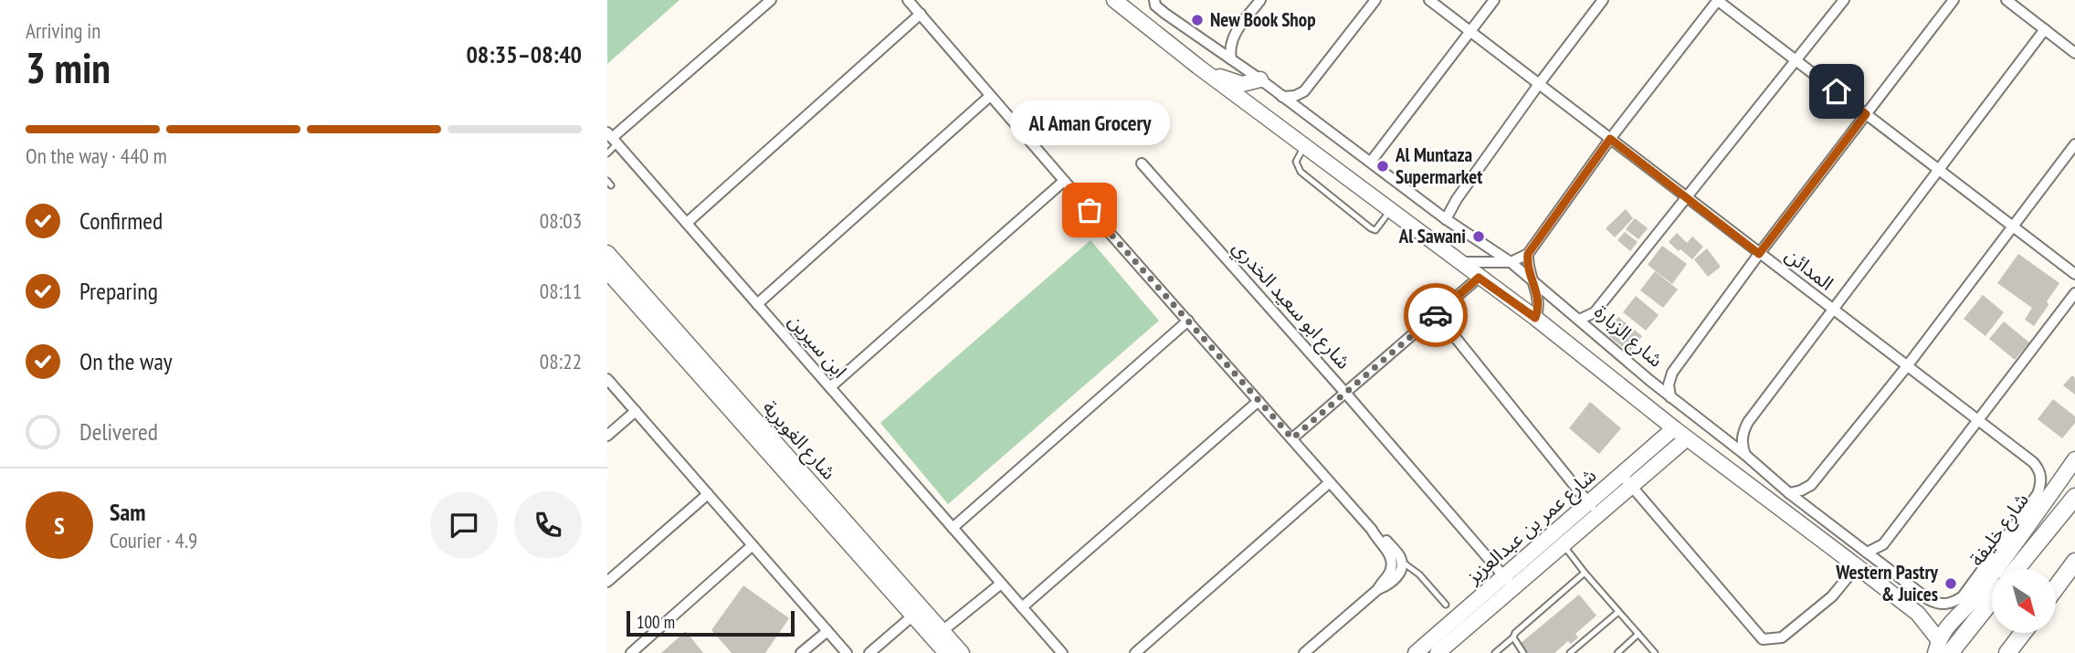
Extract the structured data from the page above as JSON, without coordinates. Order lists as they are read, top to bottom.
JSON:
{
  "streets": {
    "main road": ["شارع خليفة"],
    "street": [
      "المدائن",
      "شارع ابو سعيد الخدري",
      "شارع الزبارة",
      "ابن سيرين",
      "شارع الغويرية",
      "شارع عمر بن عبدالعزيز"
    ]
  },
  "crossings": [
    ["المدائن", "شارع الزبارة"],
    ["شارع ابو سعيد الخدري", "شارع عمر بن عبدالعزيز"]
  ],
  "places": [
    "New Book Shop",
    "Al Muntaza Supermarket",
    "Al Aman Grocery",
    "Al Sawani",
    "Western Pastry & Juices"
  ],
  "scale_bar": "100 m",
  "north": "bottom right",
  "page": {
    "heading": ["3 min", "Arriving in", "08:35–08:40"],
    "panel": ["Sam", "Courier · 4.9"],
    "bubble": "Al Aman Grocery",
    "bar": "On the way · 440 m",
    "list": [
      ["Confirmed", "08:03"],
      ["Preparing", "08:11"],
      ["On the way", "08:22"],
      "Delivered"
    ],
    "round": "S",
    "scale": "100 m"
  }
}
